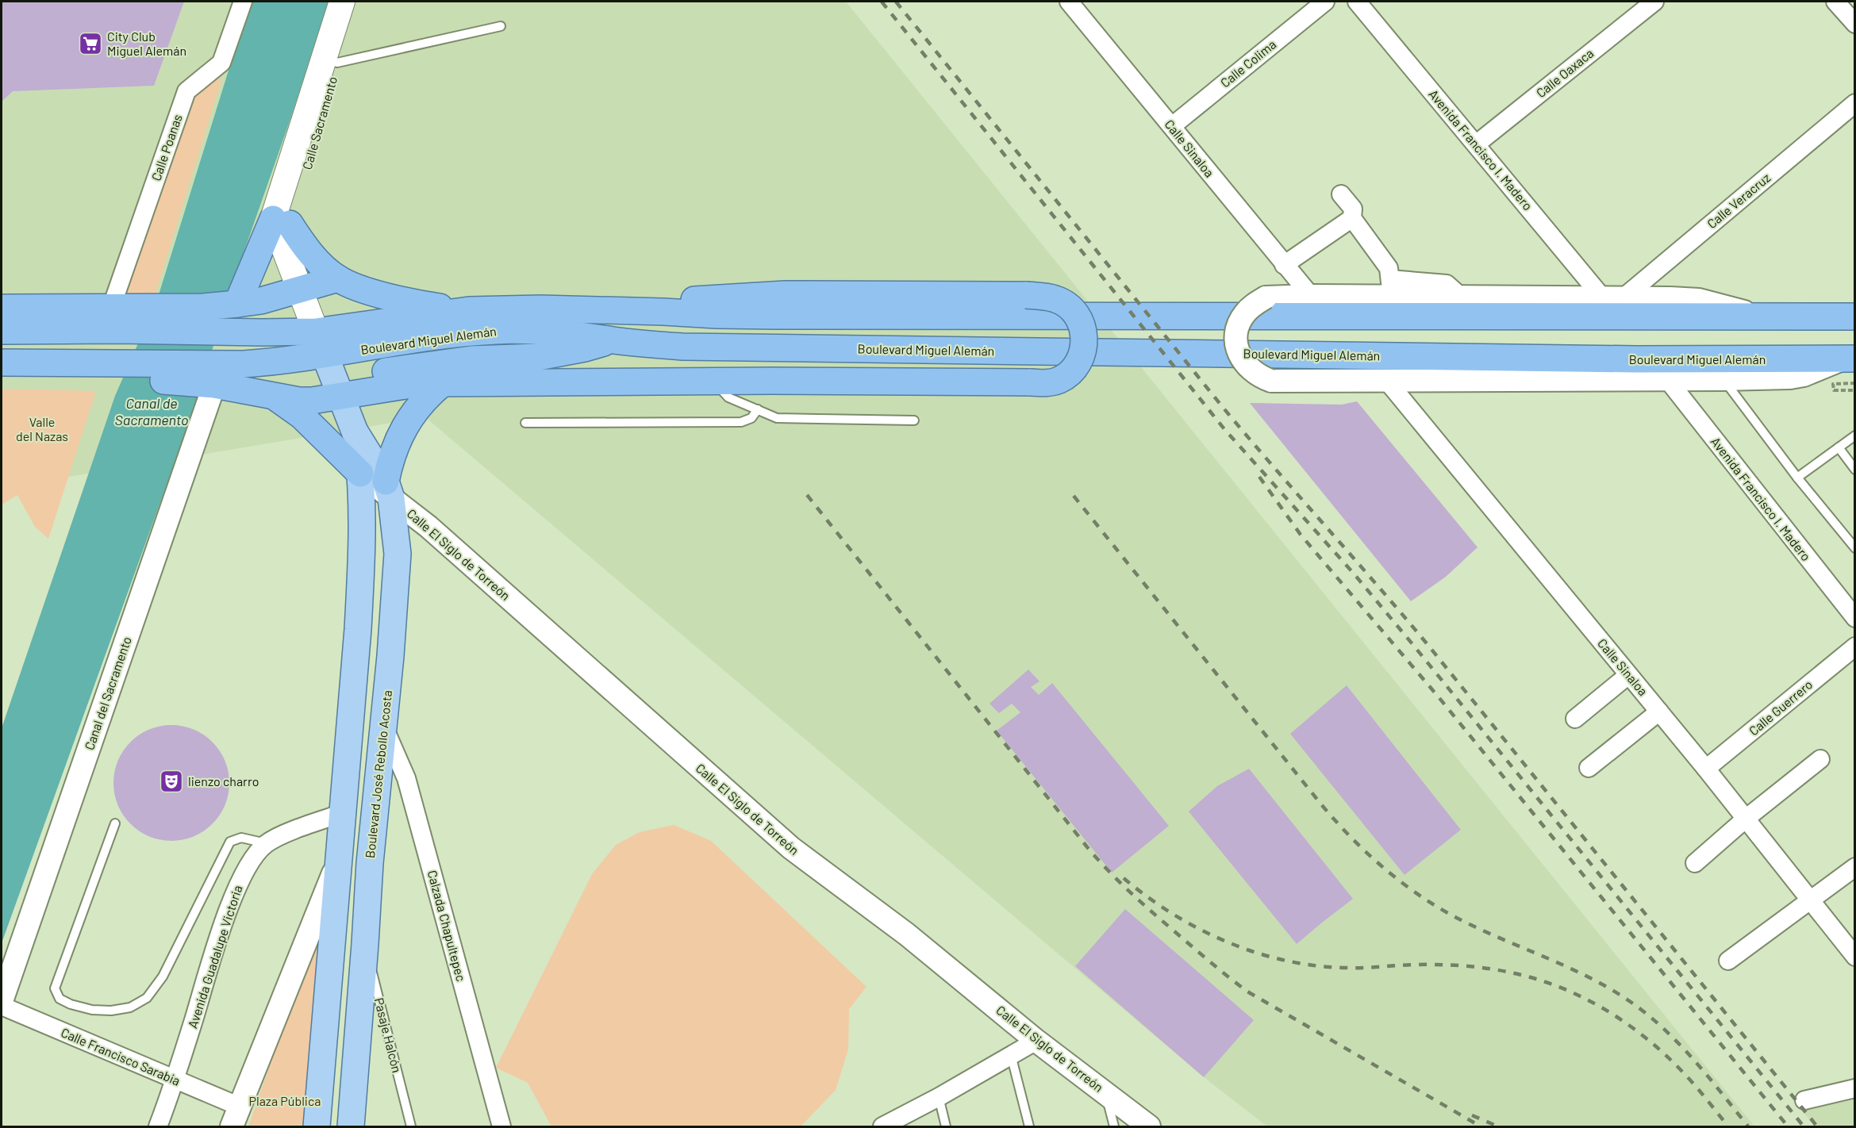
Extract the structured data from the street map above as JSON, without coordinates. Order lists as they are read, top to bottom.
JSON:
{
  "streets": {
    "highway": ["Boulevard Miguel Alemán"],
    "main road": ["Calle Sacramento", "Boulevard José Rebollo Acosta"],
    "street": [
      "Calle Colima",
      "Calle Oaxaca",
      "Calle Poanas",
      "Calle Sinaloa",
      "Avenida Francisco I. Madero",
      "Calle Veracruz",
      "Calle El Siglo de Torreón",
      "Canal del Sacramento",
      "Calle Guerrero",
      "Calzada Chapultepec",
      "Avenida Guadalupe Victoria",
      "Calle Francisco Sarabia"
    ],
    "lane": ["Pasaje Halcón"]
  },
  "crossings": [
    ["Calle Colima", "Calle Sinaloa"],
    ["Calle Oaxaca", "Avenida Francisco I. Madero"],
    ["Calle Poanas", "Boulevard Miguel Alemán"],
    ["Calle Sinaloa", "Calle Guerrero"],
    ["Avenida Francisco I. Madero", "Calle Veracruz"],
    ["Boulevard Miguel Alemán", "Boulevard José Rebollo Acosta"],
    ["Calle El Siglo de Torreón", "Boulevard José Rebollo Acosta"],
    ["Boulevard José Rebollo Acosta", "Calzada Chapultepec"],
    ["Boulevard José Rebollo Acosta", "Avenida Guadalupe Victoria"],
    ["Boulevard José Rebollo Acosta", "Pasaje Halcón"],
    ["Avenida Guadalupe Victoria", "Calle Francisco Sarabia"]
  ],
  "water": ["Canal de Sacramento"],
  "parks": ["Valle del Nazas", "Plaza Pública"],
  "places": {
    "supermarket": ["City Club Miguel Alemán"],
    "theatre": ["lienzo charro"]
  }
}
